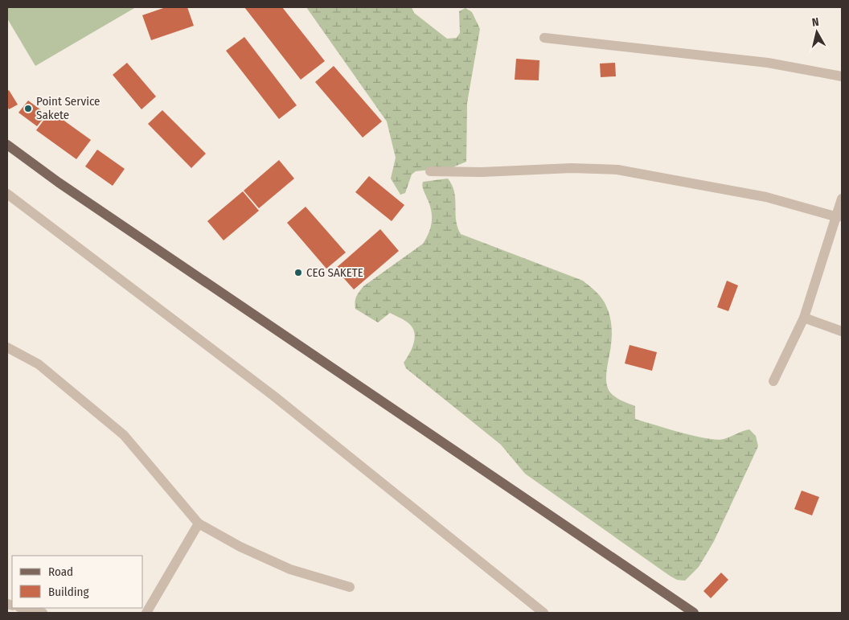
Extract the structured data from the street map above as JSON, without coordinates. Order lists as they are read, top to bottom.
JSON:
{
  "places": ["Point Service Sakete", "CEG SAKETE"],
  "legend": ["Road", "Building"],
  "north": "top"
}
